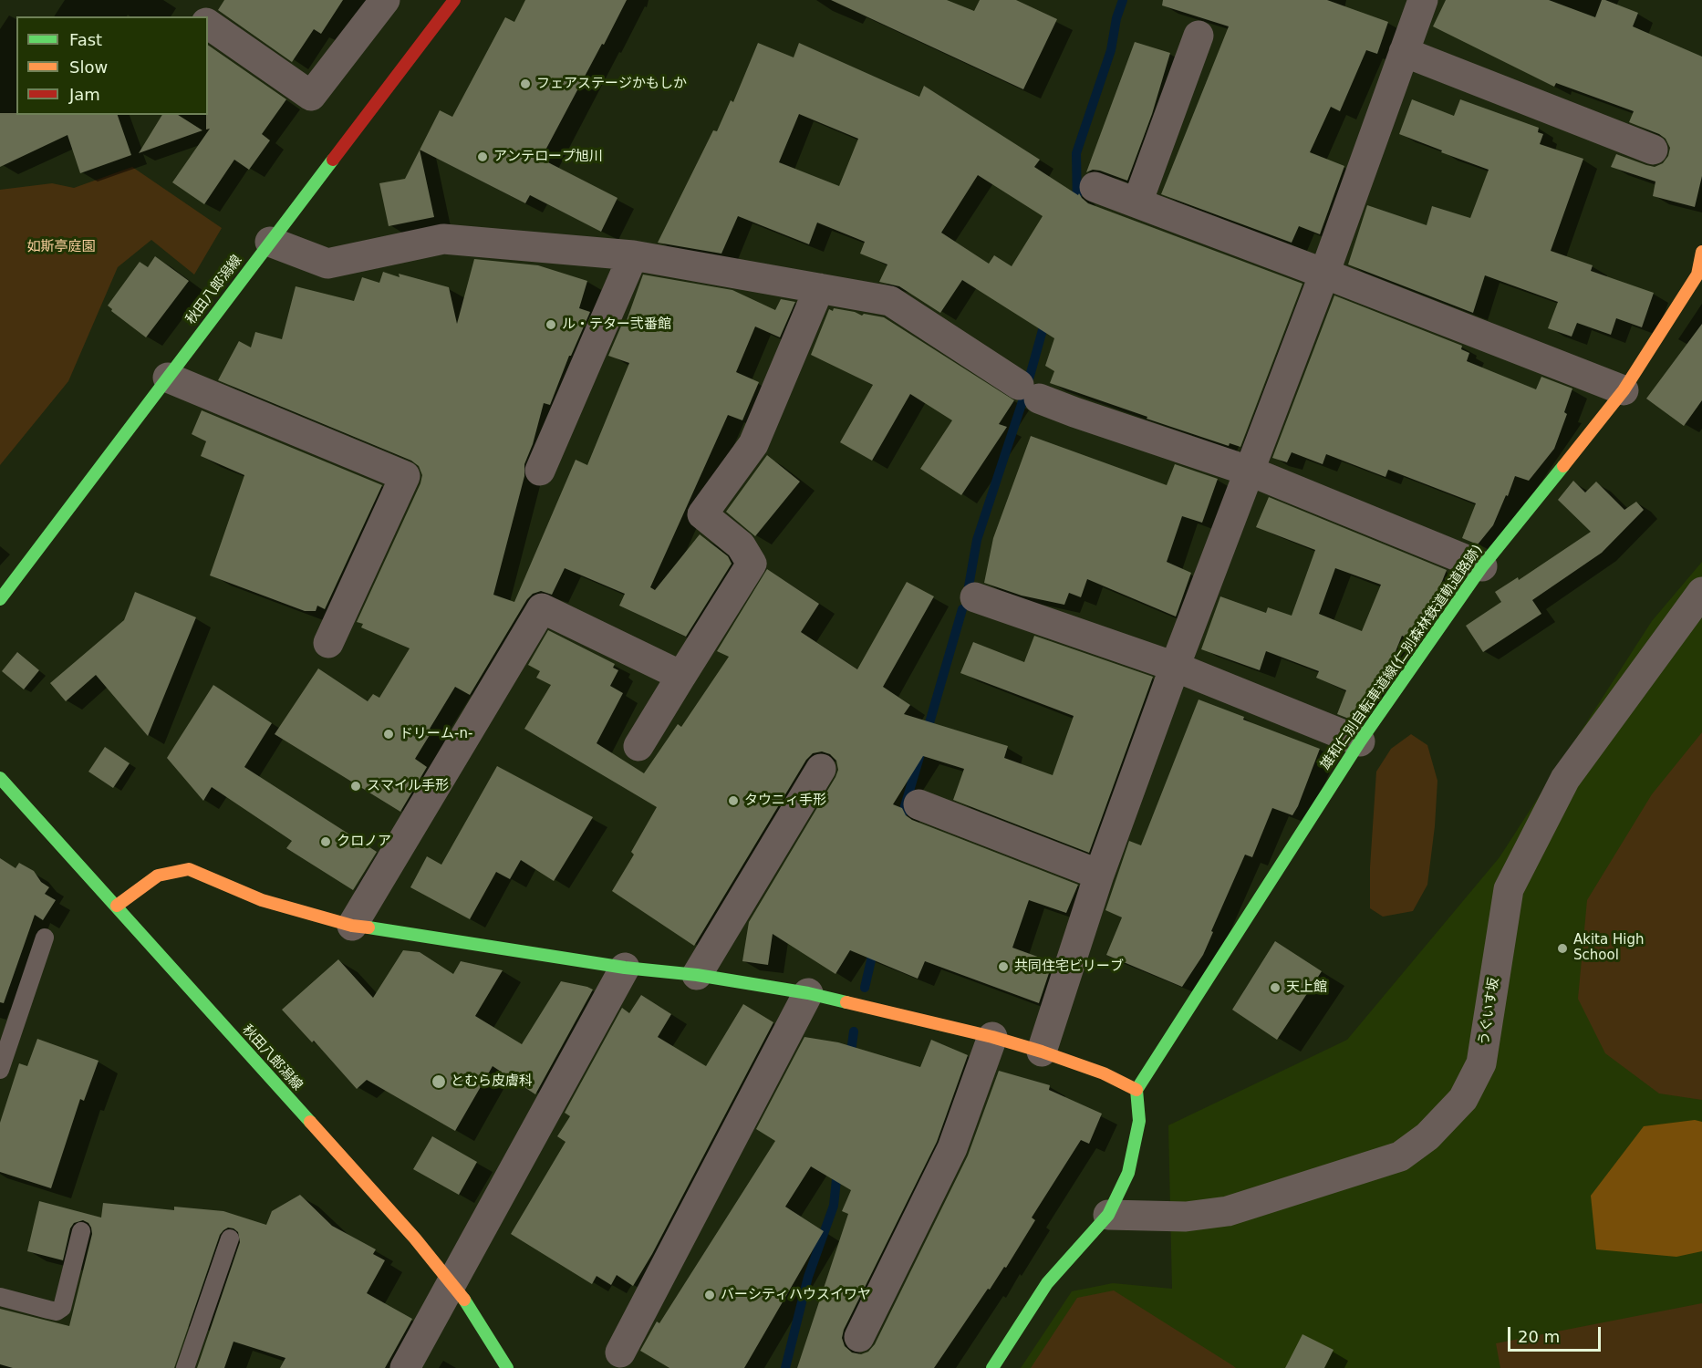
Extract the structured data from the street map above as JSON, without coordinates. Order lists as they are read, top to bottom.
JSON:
{
  "streets": {
    "street": ["秋田八郎潟線", "雄和仁別自転車道線(仁別森林鉄道軌道路跡)", "うぐいす坂"]
  },
  "parks": ["如斯亭庭園"],
  "places": [
    "フェアステージかもしか",
    "アンテロープ旭川",
    "ル・テター弐番館",
    "ドリーム-n-",
    "スマイル手形",
    "タウニィ手形",
    "クロノア",
    "Akita High School",
    "共同住宅ビリーブ",
    "天上館",
    "とむら皮膚科",
    "バーシティハウスイワヤ"
  ],
  "legend": ["Fast", "Slow", "Jam"],
  "scale_bar": "20 m"
}
